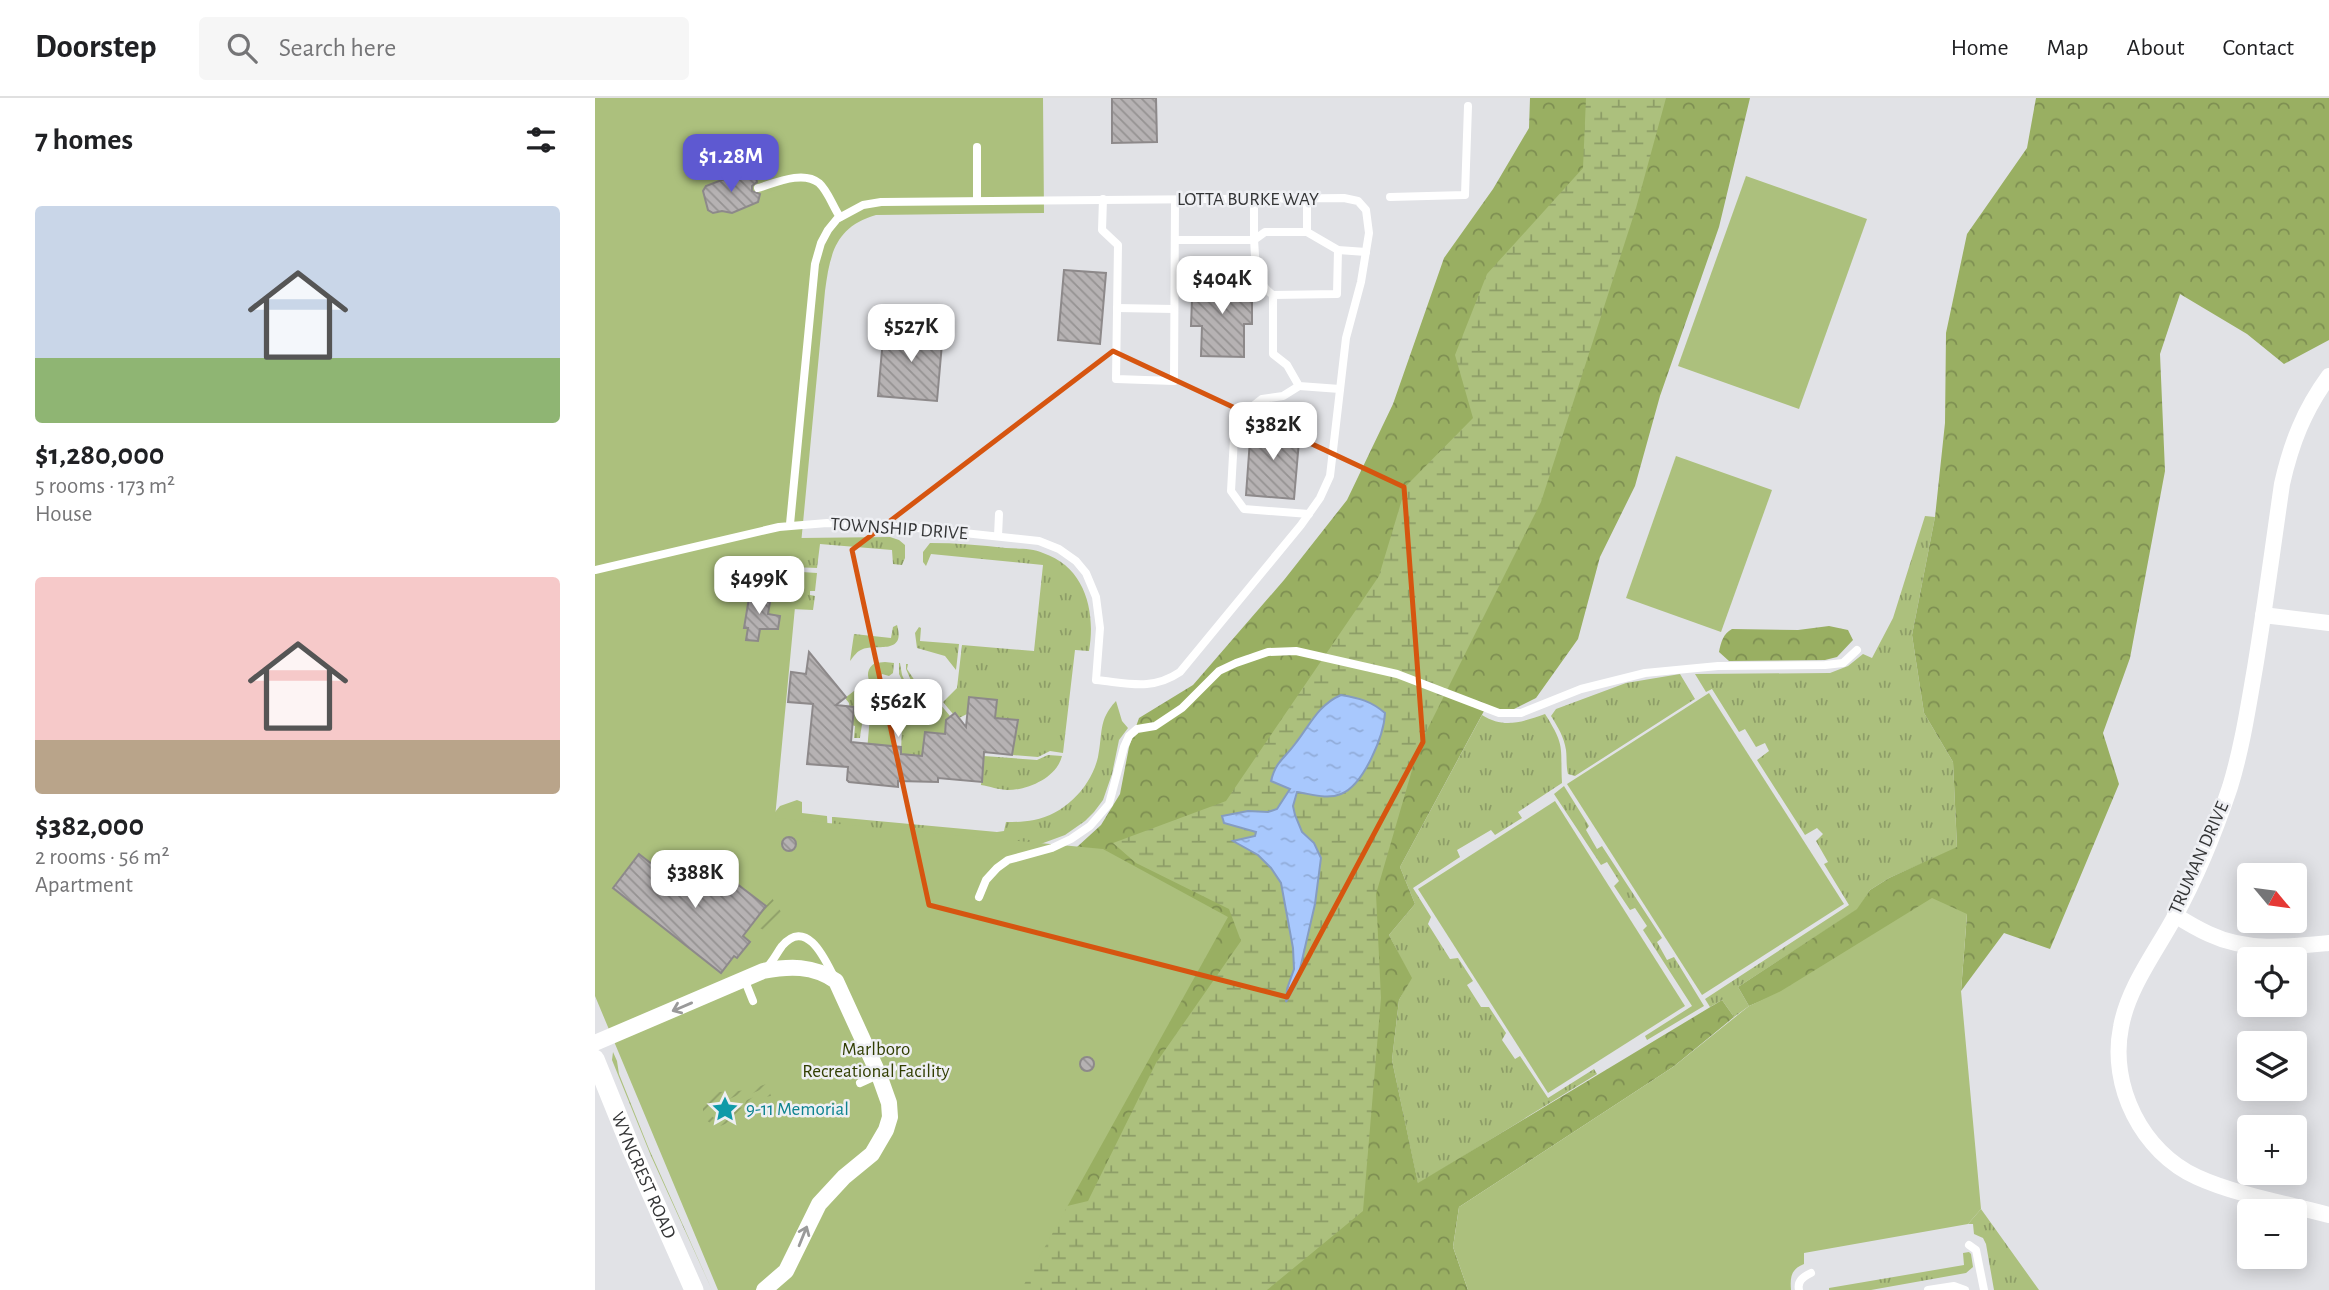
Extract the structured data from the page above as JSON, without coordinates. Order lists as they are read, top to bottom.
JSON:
{
  "streets": {
    "street": ["TRUMAN DRIVE", "WYNCREST ROAD"],
    "lane": ["LOTTA BURKE WAY", "TOWNSHIP DRIVE"]
  },
  "crossings": [
    ["LOTTA BURKE WAY", "TOWNSHIP DRIVE"]
  ],
  "parks": ["Marlboro Recreational Facility"],
  "places": {
    "place": ["9-11 Memorial"]
  },
  "north": "bottom right",
  "page": {
    "header": "Doorstep",
    "search": "Search here",
    "nav": [
      "Home",
      "Map",
      "About",
      "Contact"
    ],
    "heading": "7 homes",
    "price": [
      "$1.28M",
      "$404K",
      "$527K",
      "$382K",
      "$499K",
      "$562K",
      "$388K"
    ],
    "list": [
      {
        "name": "$1,280,000",
        "note": "5 rooms · 173 m² · House"
      },
      {
        "name": "$382,000",
        "note": "2 rooms · 56 m² · Apartment"
      }
    ],
    "map_buttons": ["+", "−"]
  }
}
